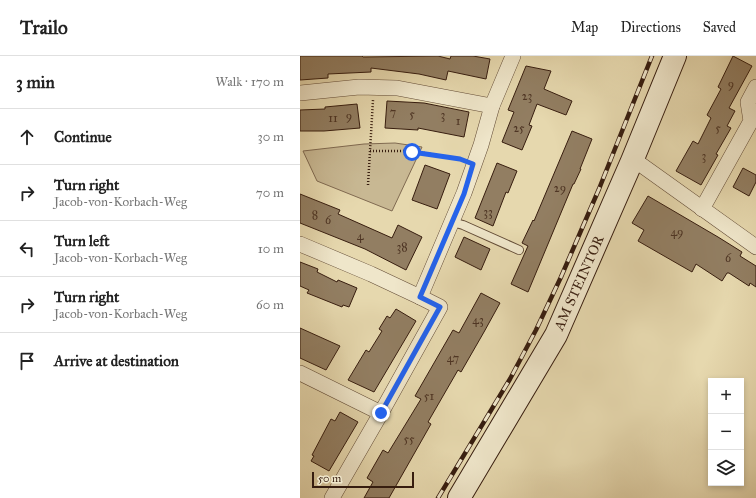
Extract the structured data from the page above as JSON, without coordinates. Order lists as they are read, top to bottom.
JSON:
{
  "streets": {
    "street": ["AM STEINTOR"]
  },
  "house_numbers": [
    "9",
    "23",
    "7",
    "5",
    "3",
    "9",
    "11",
    "1",
    "25",
    "5",
    "3",
    "29",
    "33",
    "8",
    "6",
    "49",
    "4",
    "38",
    "6",
    "43",
    "47",
    "51",
    "55"
  ],
  "scale_bar": "50 m",
  "page": {
    "header": "Trailo",
    "nav": ["Map", "Directions", "Saved"],
    "heading": ["3 min", "Walk · 170 m"],
    "list": [
      ["Continue", "30 m"],
      ["Turn right", "Jacob-von-Korbach-Weg", "70 m"],
      ["Turn left", "Jacob-von-Korbach-Weg", "10 m"],
      ["Turn right", "Jacob-von-Korbach-Weg", "60 m"],
      "Arrive at destination"
    ],
    "map_buttons": ["+", "−"],
    "scale": "50 m"
  }
}
